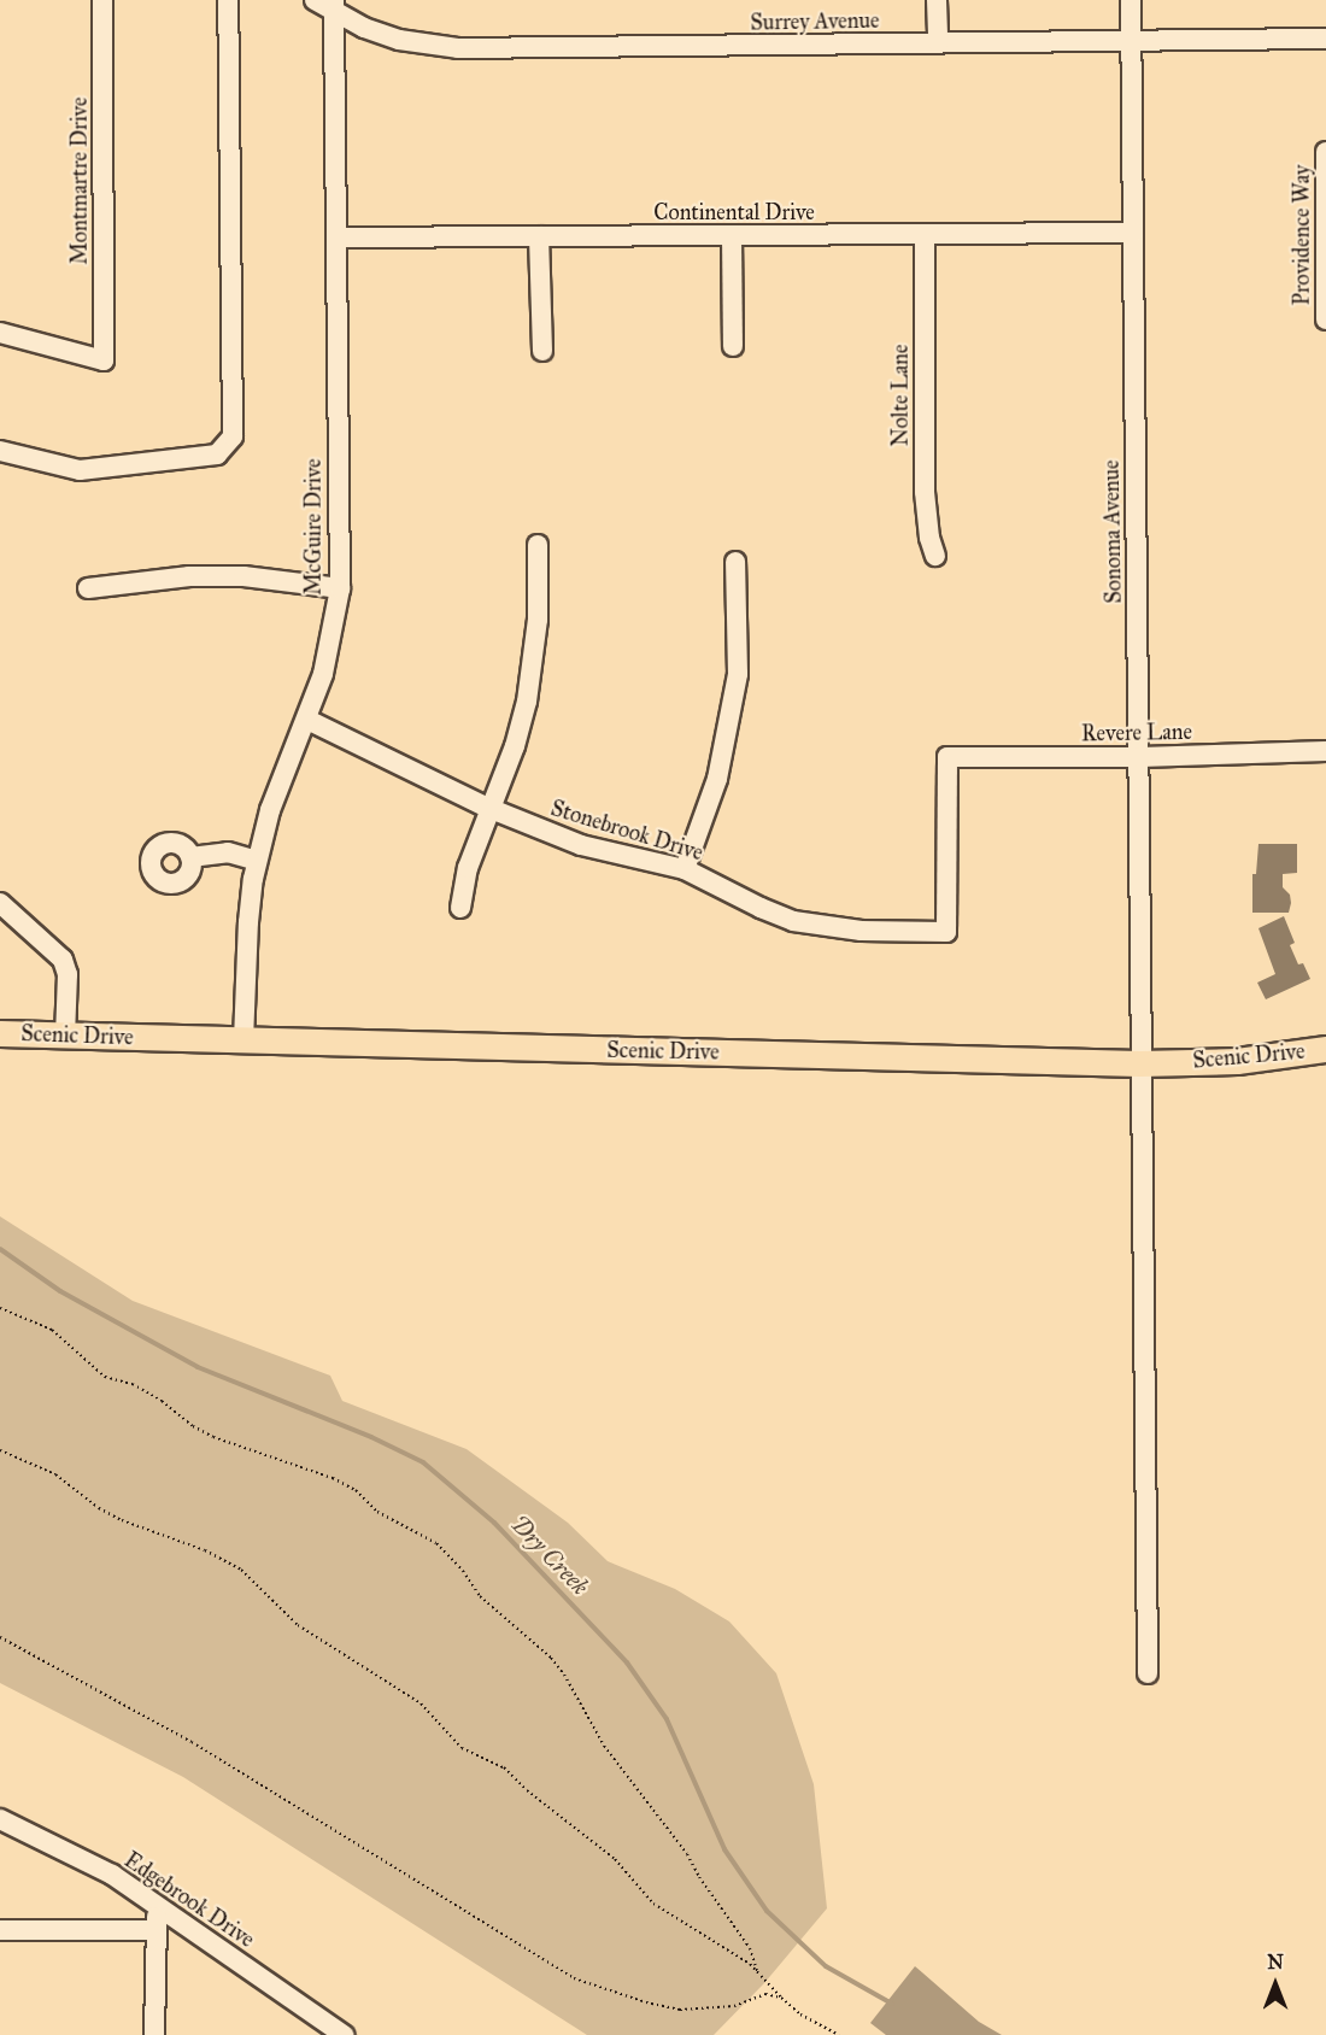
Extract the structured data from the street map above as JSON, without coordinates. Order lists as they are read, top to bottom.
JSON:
{
  "streets": {
    "main road": ["Scenic Drive"],
    "street": [
      "Surrey Avenue",
      "Montmartre Drive",
      "Continental Drive",
      "Providence Way",
      "Nolte Lane",
      "McGuire Drive",
      "Sonoma Avenue",
      "Revere Lane",
      "Stonebrook Drive",
      "Edgebrook Drive"
    ]
  },
  "crossings": [
    ["Surrey Avenue", "McGuire Drive"],
    ["Surrey Avenue", "Sonoma Avenue"],
    ["Continental Drive", "Nolte Lane"],
    ["Continental Drive", "McGuire Drive"],
    ["Continental Drive", "Sonoma Avenue"],
    ["McGuire Drive", "Stonebrook Drive"],
    ["McGuire Drive", "Scenic Drive"],
    ["Sonoma Avenue", "Revere Lane"],
    ["Sonoma Avenue", "Scenic Drive"],
    ["Revere Lane", "Stonebrook Drive"]
  ],
  "water": ["Dry Creek"],
  "north": "top"
}
